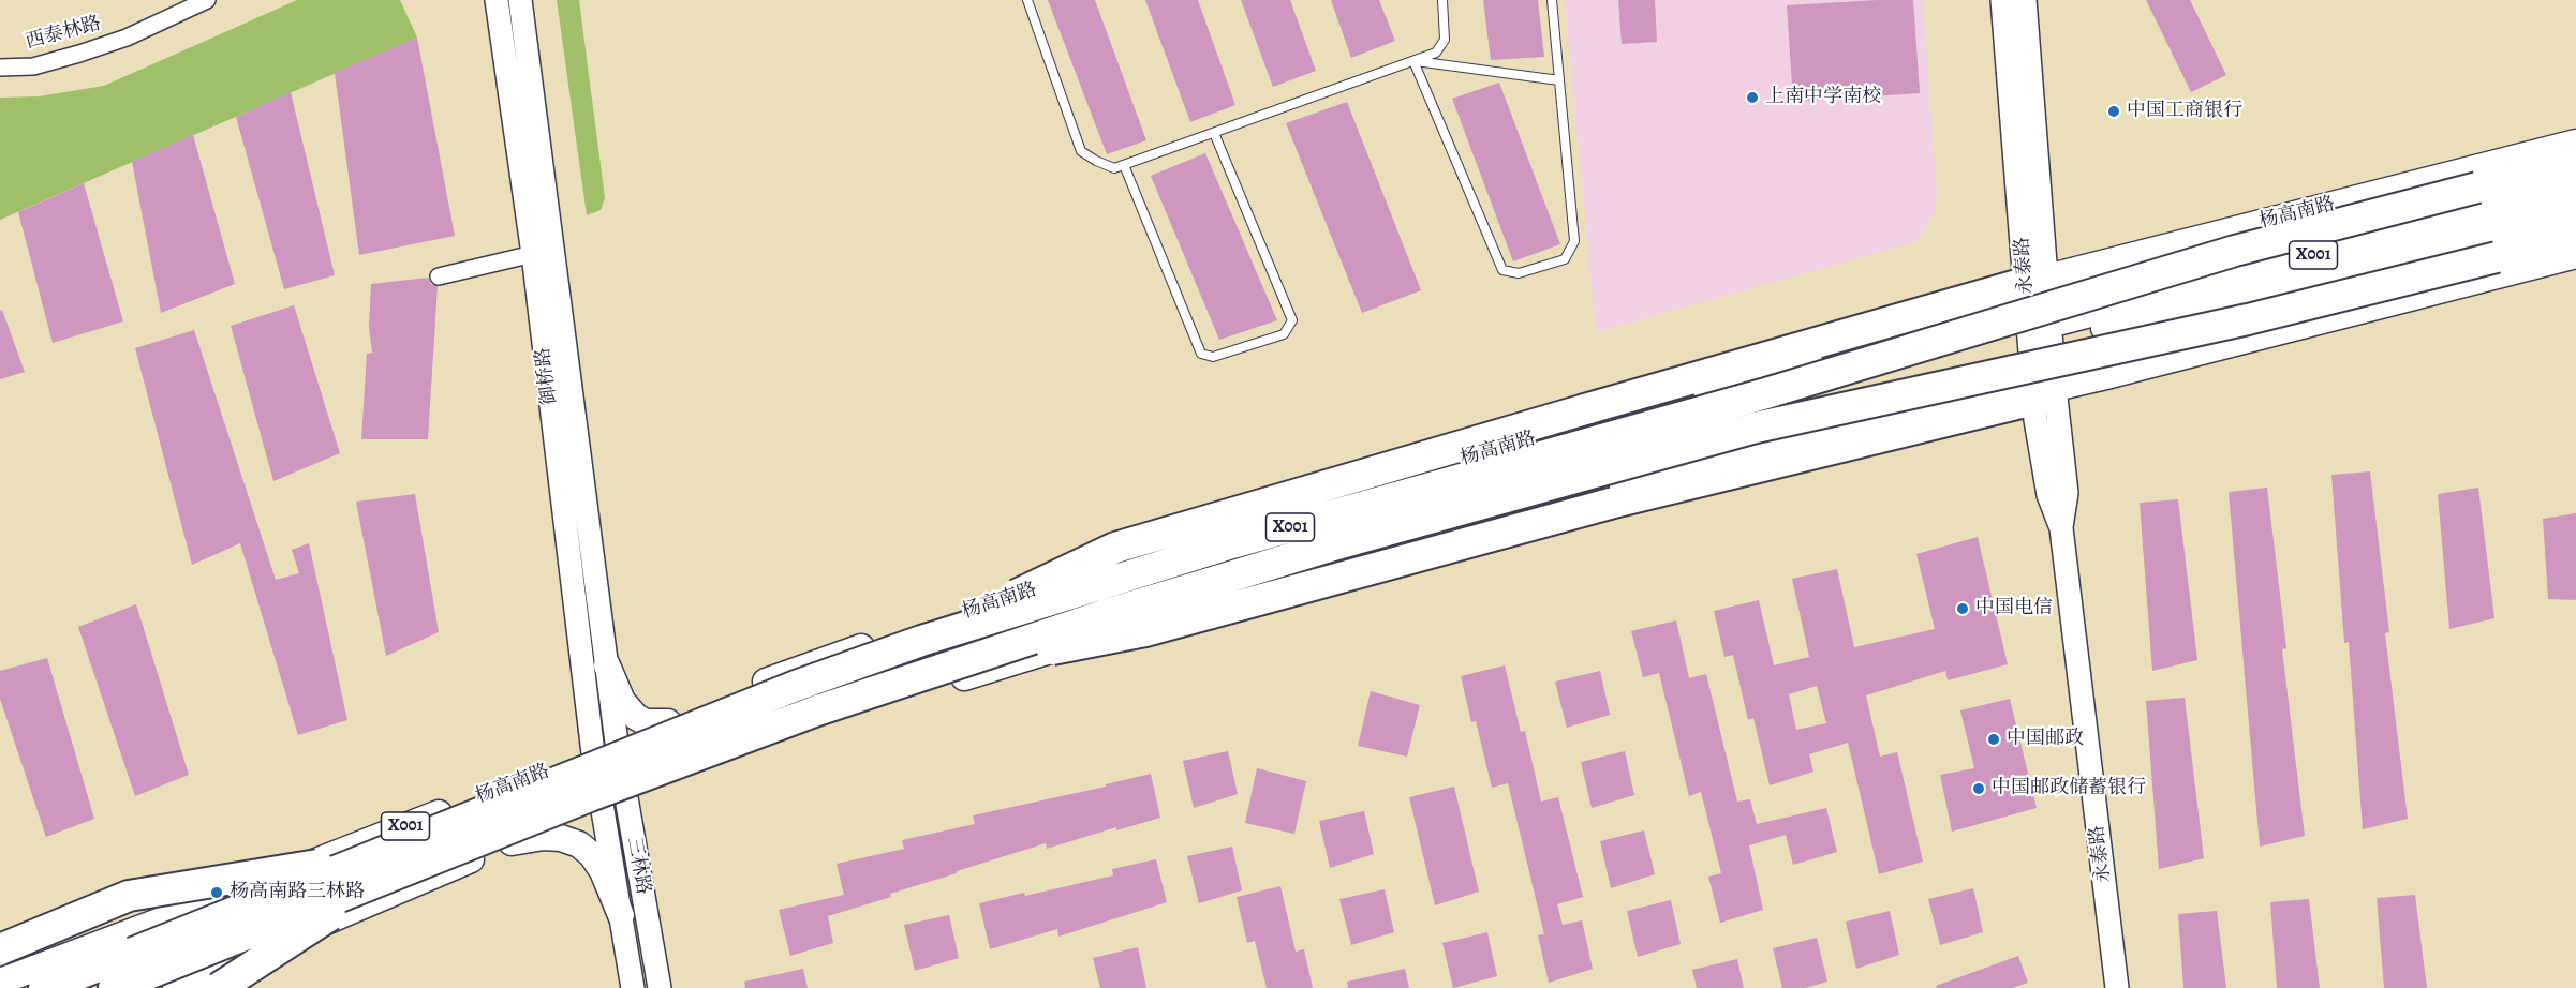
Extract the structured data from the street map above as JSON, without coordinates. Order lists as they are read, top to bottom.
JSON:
{
  "streets": {
    "highway": ["杨高南路", "X001"],
    "main road": ["永泰路", "御桥路", "三林路"],
    "street": ["西泰林路"]
  },
  "crossings": [
    ["杨高南路", "X001"],
    ["杨高南路", "永泰路"],
    ["杨高南路", "御桥路"],
    ["杨高南路", "三林路"],
    ["御桥路", "三林路"]
  ],
  "places": [
    "上南中学南校",
    "中国工商银行",
    "中国电信",
    "中国邮政",
    "中国邮政储蓄银行",
    "杨高南路三林路"
  ]
}
